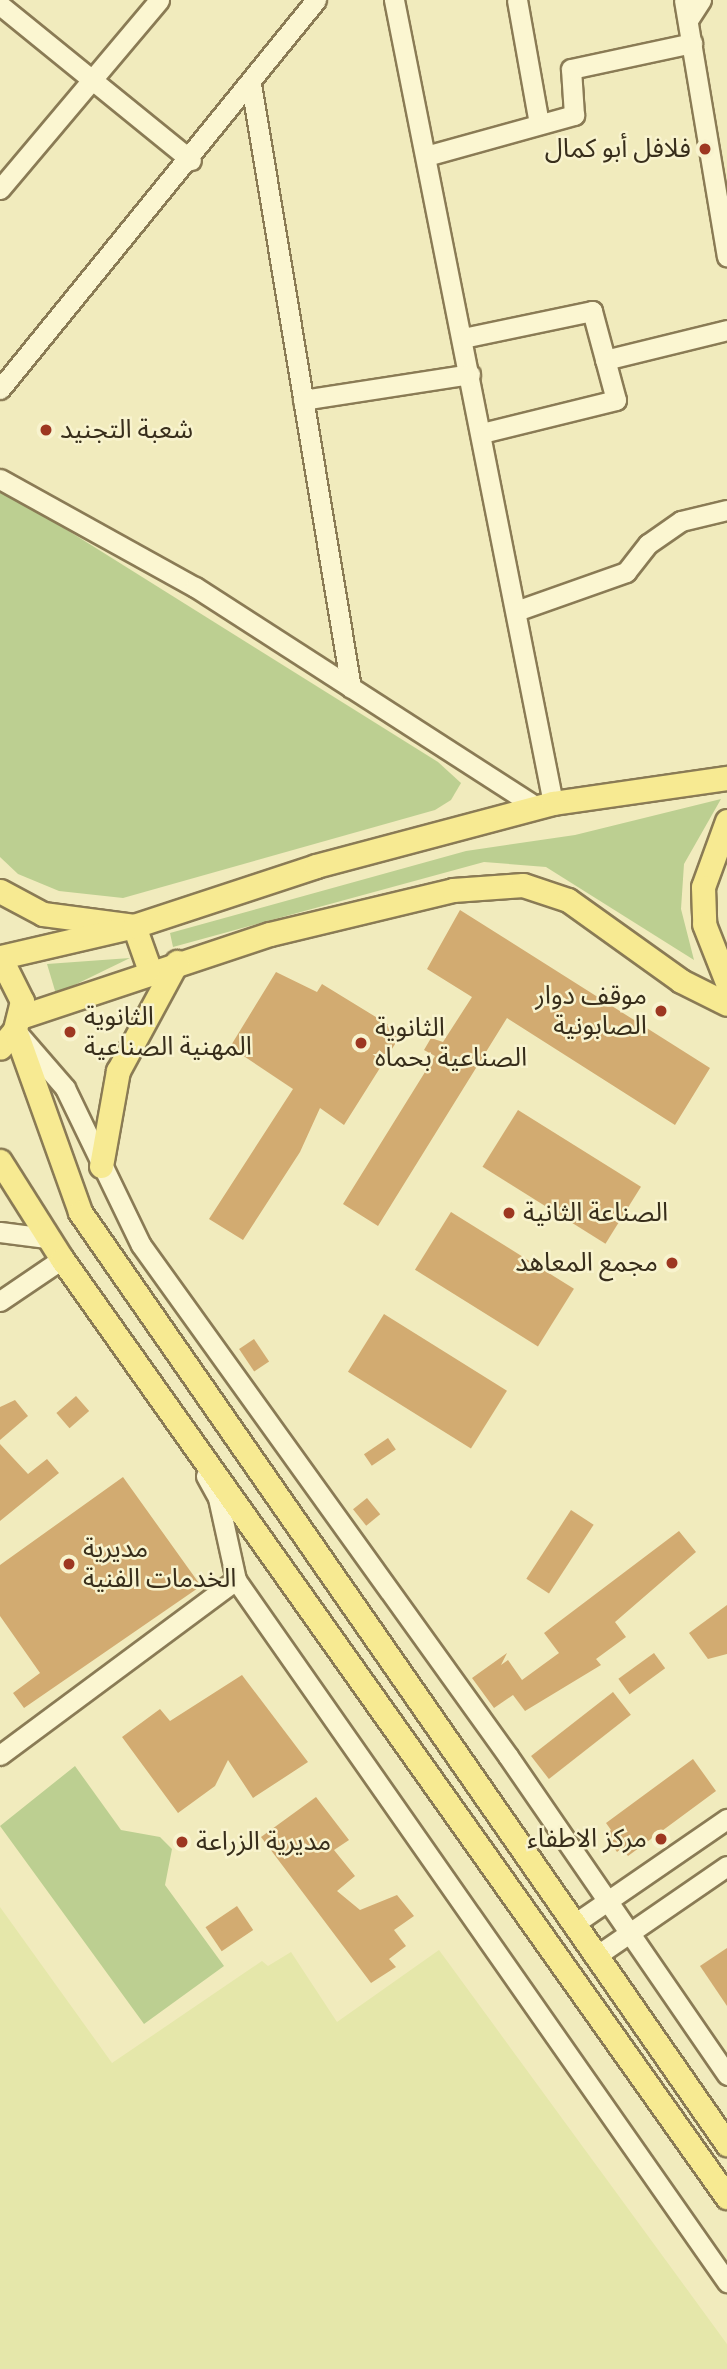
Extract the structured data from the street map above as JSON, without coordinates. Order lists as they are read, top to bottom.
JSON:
{
  "places": [
    "فلافل أبو كمال",
    "شعبة التجنيد",
    "موقف دوار الصابونية",
    "الثانوية المهنية الصناعية",
    "الثانوية الصناعية بحماه",
    "الصناعة الثانية",
    "مجمع المعاهد",
    "مديرية الخدمات الفنية",
    "مركز الاطفاء",
    "مديرية الزراعة"
  ]
}
